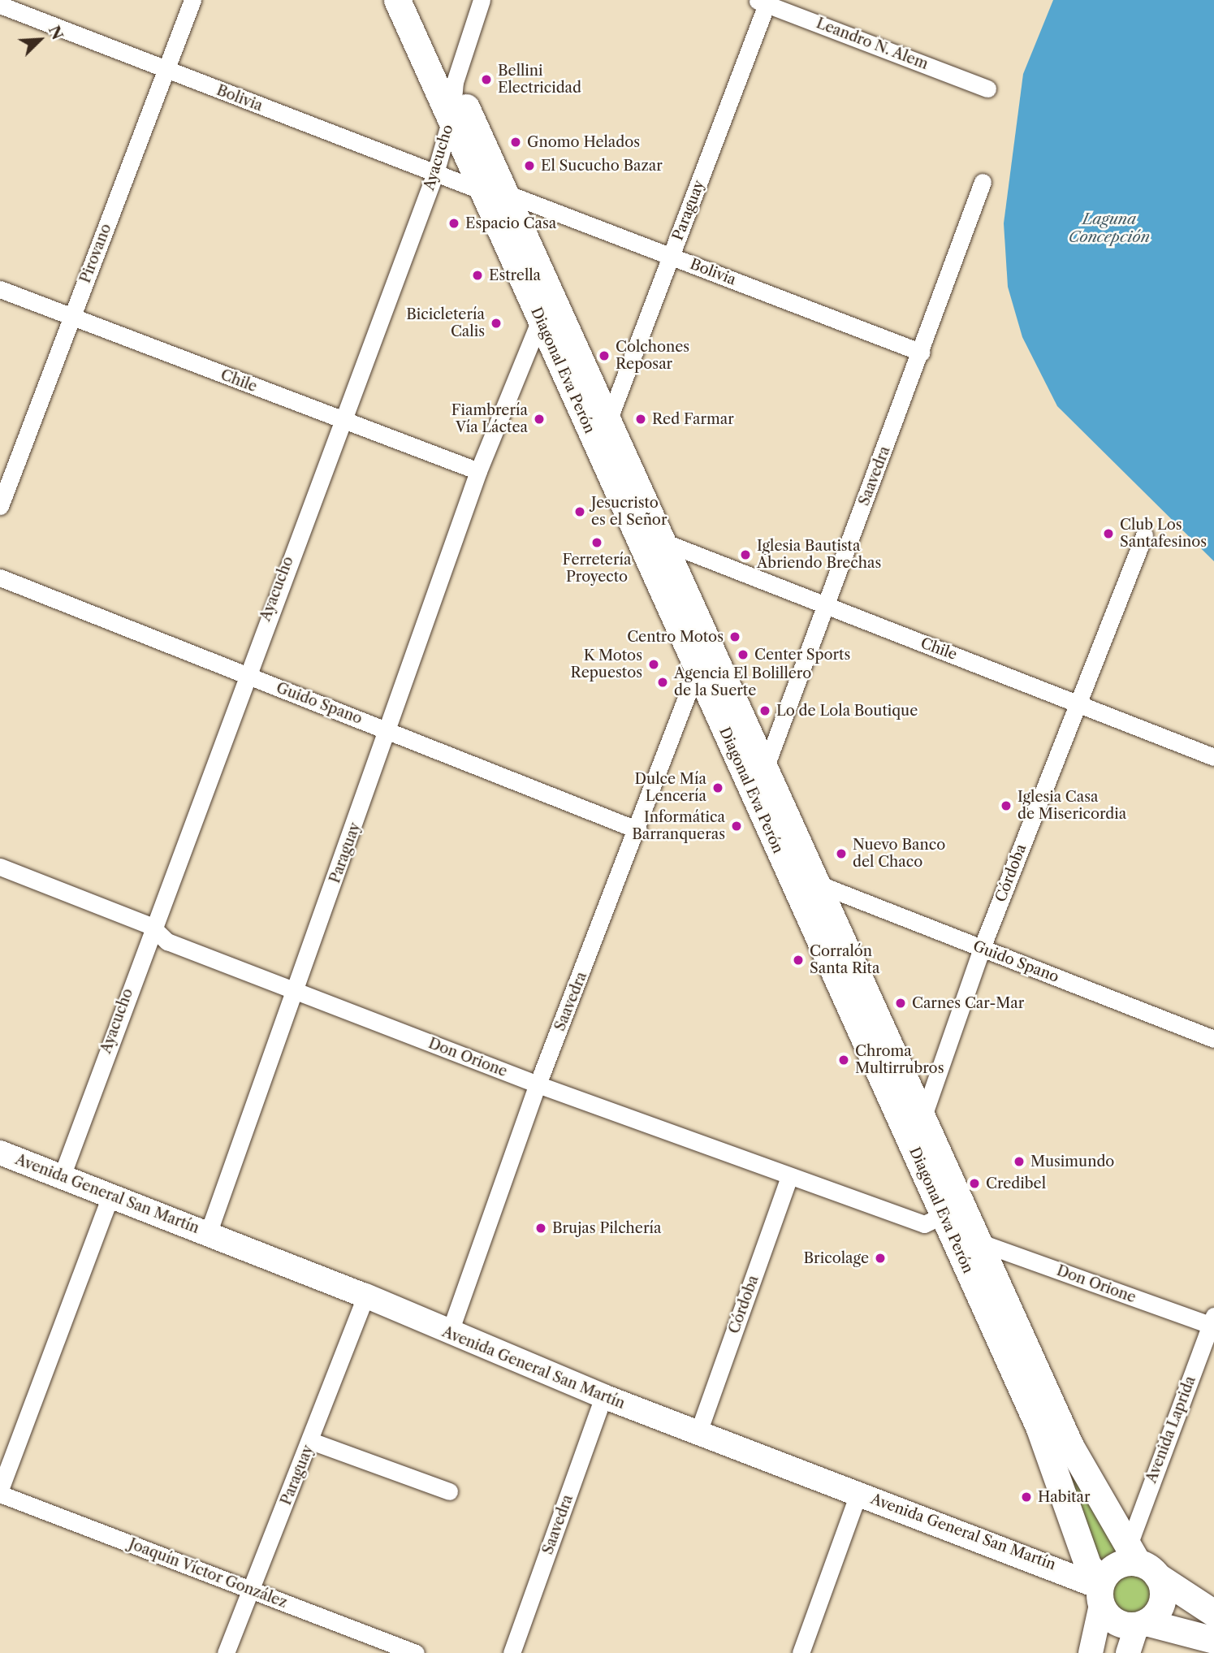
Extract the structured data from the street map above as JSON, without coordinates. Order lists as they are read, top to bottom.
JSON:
{
  "streets": {
    "main road": ["Diagonal Eva Perón", "Avenida General San Martín"],
    "street": [
      "Leandro N. Alem",
      "Bolivia",
      "Ayacucho",
      "Paraguay",
      "Pirovano",
      "Chile",
      "Saavedra",
      "Guido Spano",
      "Córdoba",
      "Don Orione",
      "Avenida Laprida",
      "Joaquín Víctor González"
    ]
  },
  "crossings": [
    ["Leandro N. Alem", "Paraguay"],
    ["Bolivia", "Ayacucho"],
    ["Bolivia", "Paraguay"],
    ["Bolivia", "Pirovano"],
    ["Bolivia", "Diagonal Eva Perón"],
    ["Bolivia", "Saavedra"],
    ["Ayacucho", "Diagonal Eva Perón"],
    ["Ayacucho", "Chile"],
    ["Ayacucho", "Guido Spano"],
    ["Ayacucho", "Don Orione"],
    ["Ayacucho", "Avenida General San Martín"],
    ["Paraguay", "Diagonal Eva Perón"],
    ["Paraguay", "Chile"],
    ["Paraguay", "Guido Spano"],
    ["Paraguay", "Don Orione"],
    ["Paraguay", "Avenida General San Martín"],
    ["Paraguay", "Joaquín Víctor González"],
    ["Pirovano", "Chile"],
    ["Diagonal Eva Perón", "Chile"],
    ["Diagonal Eva Perón", "Saavedra"],
    ["Diagonal Eva Perón", "Guido Spano"],
    ["Diagonal Eva Perón", "Córdoba"],
    ["Diagonal Eva Perón", "Don Orione"],
    ["Diagonal Eva Perón", "Avenida General San Martín"],
    ["Diagonal Eva Perón", "Avenida Laprida"],
    ["Chile", "Saavedra"],
    ["Chile", "Córdoba"],
    ["Saavedra", "Guido Spano"],
    ["Saavedra", "Don Orione"],
    ["Saavedra", "Avenida General San Martín"],
    ["Guido Spano", "Córdoba"],
    ["Córdoba", "Don Orione"],
    ["Córdoba", "Avenida General San Martín"],
    ["Don Orione", "Avenida Laprida"],
    ["Avenida General San Martín", "Avenida Laprida"]
  ],
  "water": ["Laguna Concepción"],
  "places": [
    "Bellini Electricidad",
    "Gnomo Helados",
    "El Sucucho Bazar",
    "Espacio Casa",
    "Estrella",
    "Bicicletería Calis",
    "Colchones Reposar",
    "Fiambrería Vía Láctea",
    "Red Farmar",
    "Jesucristo es el Señor",
    "Club Los Santafesinos",
    "Ferretería Proyecto",
    "Iglesia Bautista Abriendo Brechas",
    "Centro Motos",
    "Center Sports",
    "K Motos Repuestos",
    "Agencia El Bolillero de la Suerte",
    "Lo de Lola Boutique",
    "Dulce Mía Lencería",
    "Iglesia Casa de Misericordia",
    "Informática Barranqueras",
    "Nuevo Banco del Chaco",
    "Corralón Santa Rita",
    "Carnes Car-Mar",
    "Chroma Multirrubros",
    "Musimundo",
    "Credibel",
    "Brujas Pilchería",
    "Bricolage",
    "Habitar"
  ],
  "north": "top right"
}
